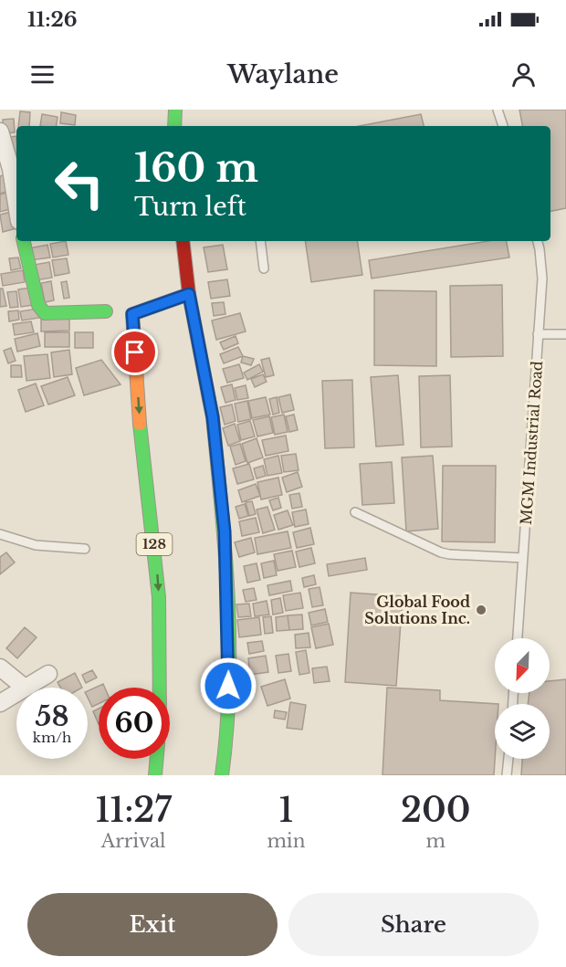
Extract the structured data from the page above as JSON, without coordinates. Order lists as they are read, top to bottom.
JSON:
{
  "streets": {
    "main road": ["128"],
    "lane": ["MGM Industrial Road"]
  },
  "places": ["Global Food Solutions Inc."],
  "north": "bottom left",
  "page": {
    "status": "11:26",
    "header": "Waylane",
    "turn": ["160 m", "Turn left"],
    "speed": "58 km/h",
    "limit": "60",
    "eta": [
      "11:27",
      "Arrival",
      "1",
      "min",
      "200",
      "m"
    ],
    "buttons": ["Exit", "Share"]
  }
}
